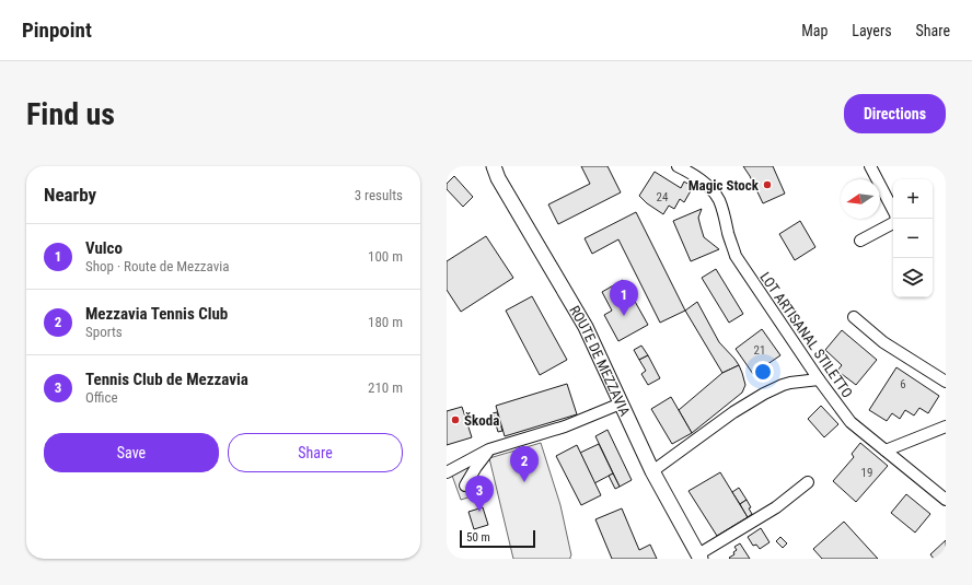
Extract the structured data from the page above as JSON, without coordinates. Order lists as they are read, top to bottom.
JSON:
{
  "streets": {
    "main road": ["ROUTE DE MEZZAVIA"],
    "street": ["LOT ARTISANAL STILETTO"]
  },
  "places": ["Magic Stock", "Škoda"],
  "house_numbers": [
    "24",
    "21",
    "6",
    "19"
  ],
  "scale_bar": "50 m",
  "north": "left",
  "page": {
    "header": "Pinpoint",
    "nav": ["Map", "Layers", "Share"],
    "buttons": [
      "Directions",
      ["Save", "Share"]
    ],
    "title": "Find us",
    "heading": ["Nearby", "3 results"],
    "map_buttons": ["+", "−"],
    "list": [
      {
        "mark": "1",
        "name": "Vulco",
        "note": "Shop · Route de Mezzavia",
        "value": "100 m"
      },
      {
        "mark": "2",
        "name": "Mezzavia Tennis Club",
        "note": "Sports",
        "value": "180 m"
      },
      {
        "mark": "3",
        "name": "Tennis Club de Mezzavia",
        "note": "Office",
        "value": "210 m"
      }
    ],
    "pins": ["1", "2", "3"],
    "scale": "50 m"
  }
}
